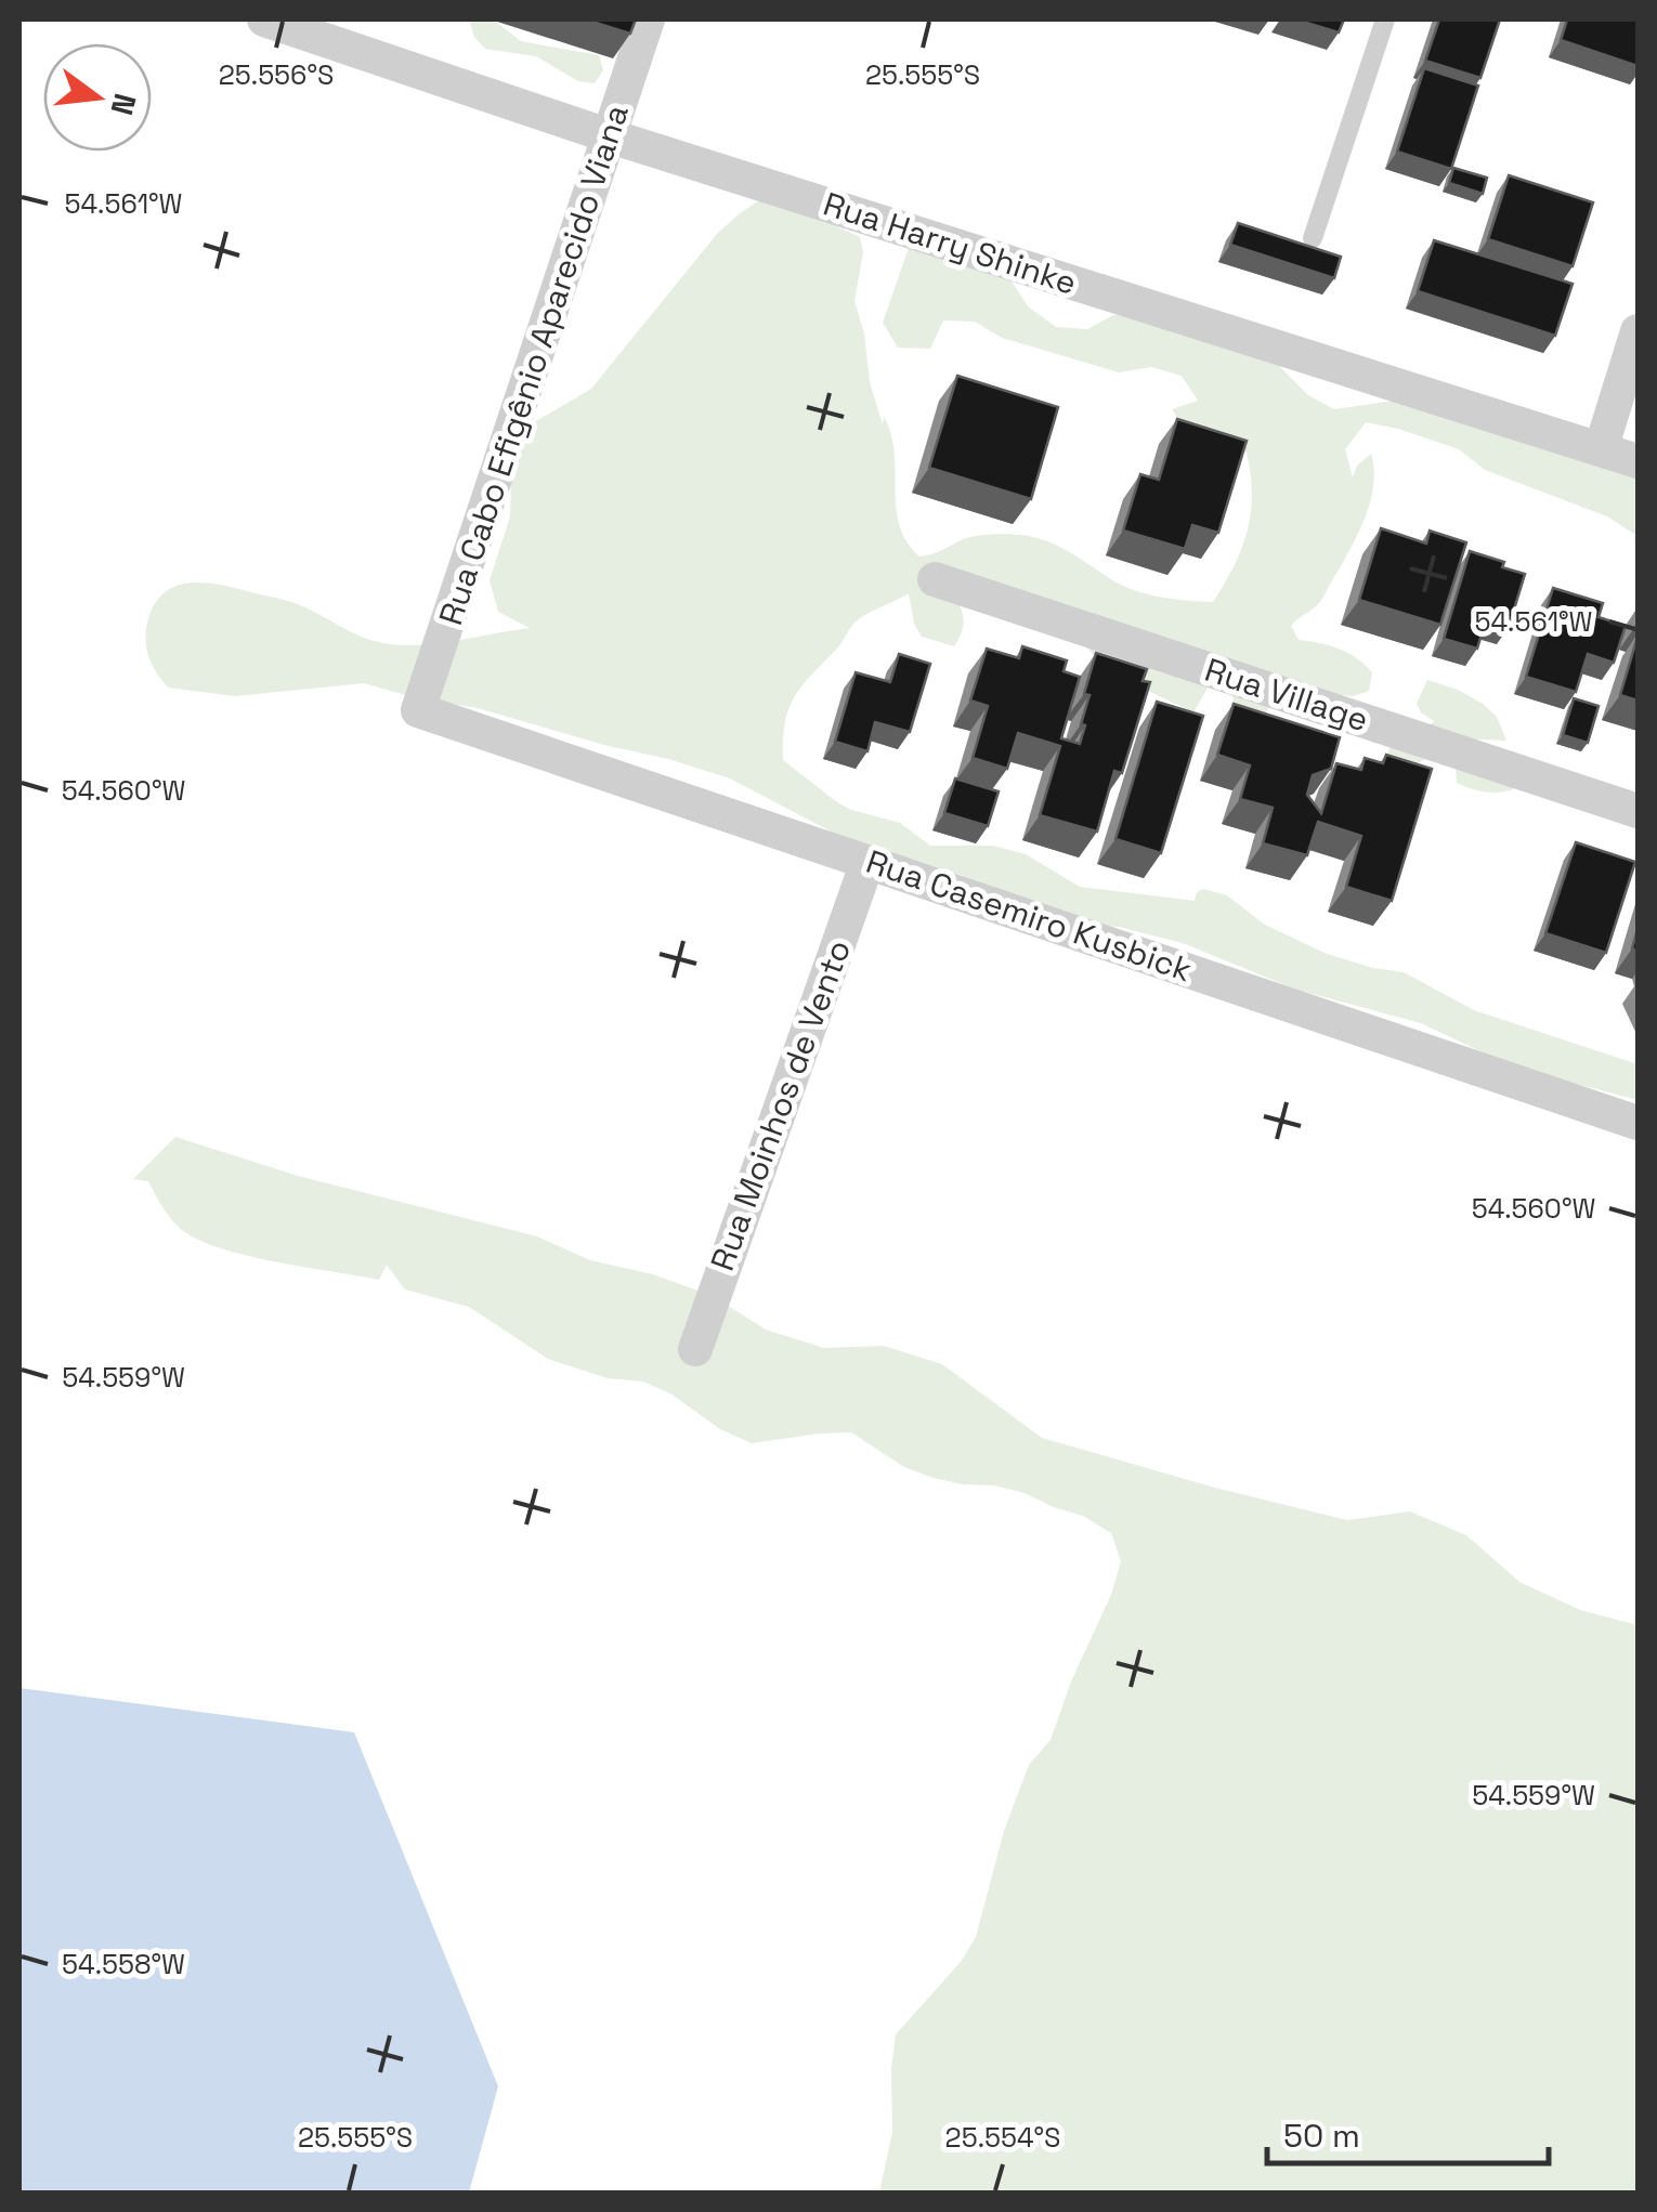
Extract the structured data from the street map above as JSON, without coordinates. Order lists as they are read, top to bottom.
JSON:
{
  "streets": {
    "street": [
      "Rua Harry Shinke",
      "Rua Cabo Efigênio Aparecido Viana",
      "Rua Village",
      "Rua Casemiro Kusbick",
      "Rua Moinhos de Vento"
    ]
  },
  "crossings": [
    ["Rua Harry Shinke", "Rua Cabo Efigênio Aparecido Viana"],
    ["Rua Cabo Efigênio Aparecido Viana", "Rua Casemiro Kusbick"],
    ["Rua Casemiro Kusbick", "Rua Moinhos de Vento"]
  ],
  "scale_bar": "50 m",
  "north": "right",
  "coordinates": [
    "25.556°S",
    "25.555°S",
    "54.561°W",
    "54.560°W",
    "54.559°W",
    "54.558°W",
    "25.554°S"
  ]
}
